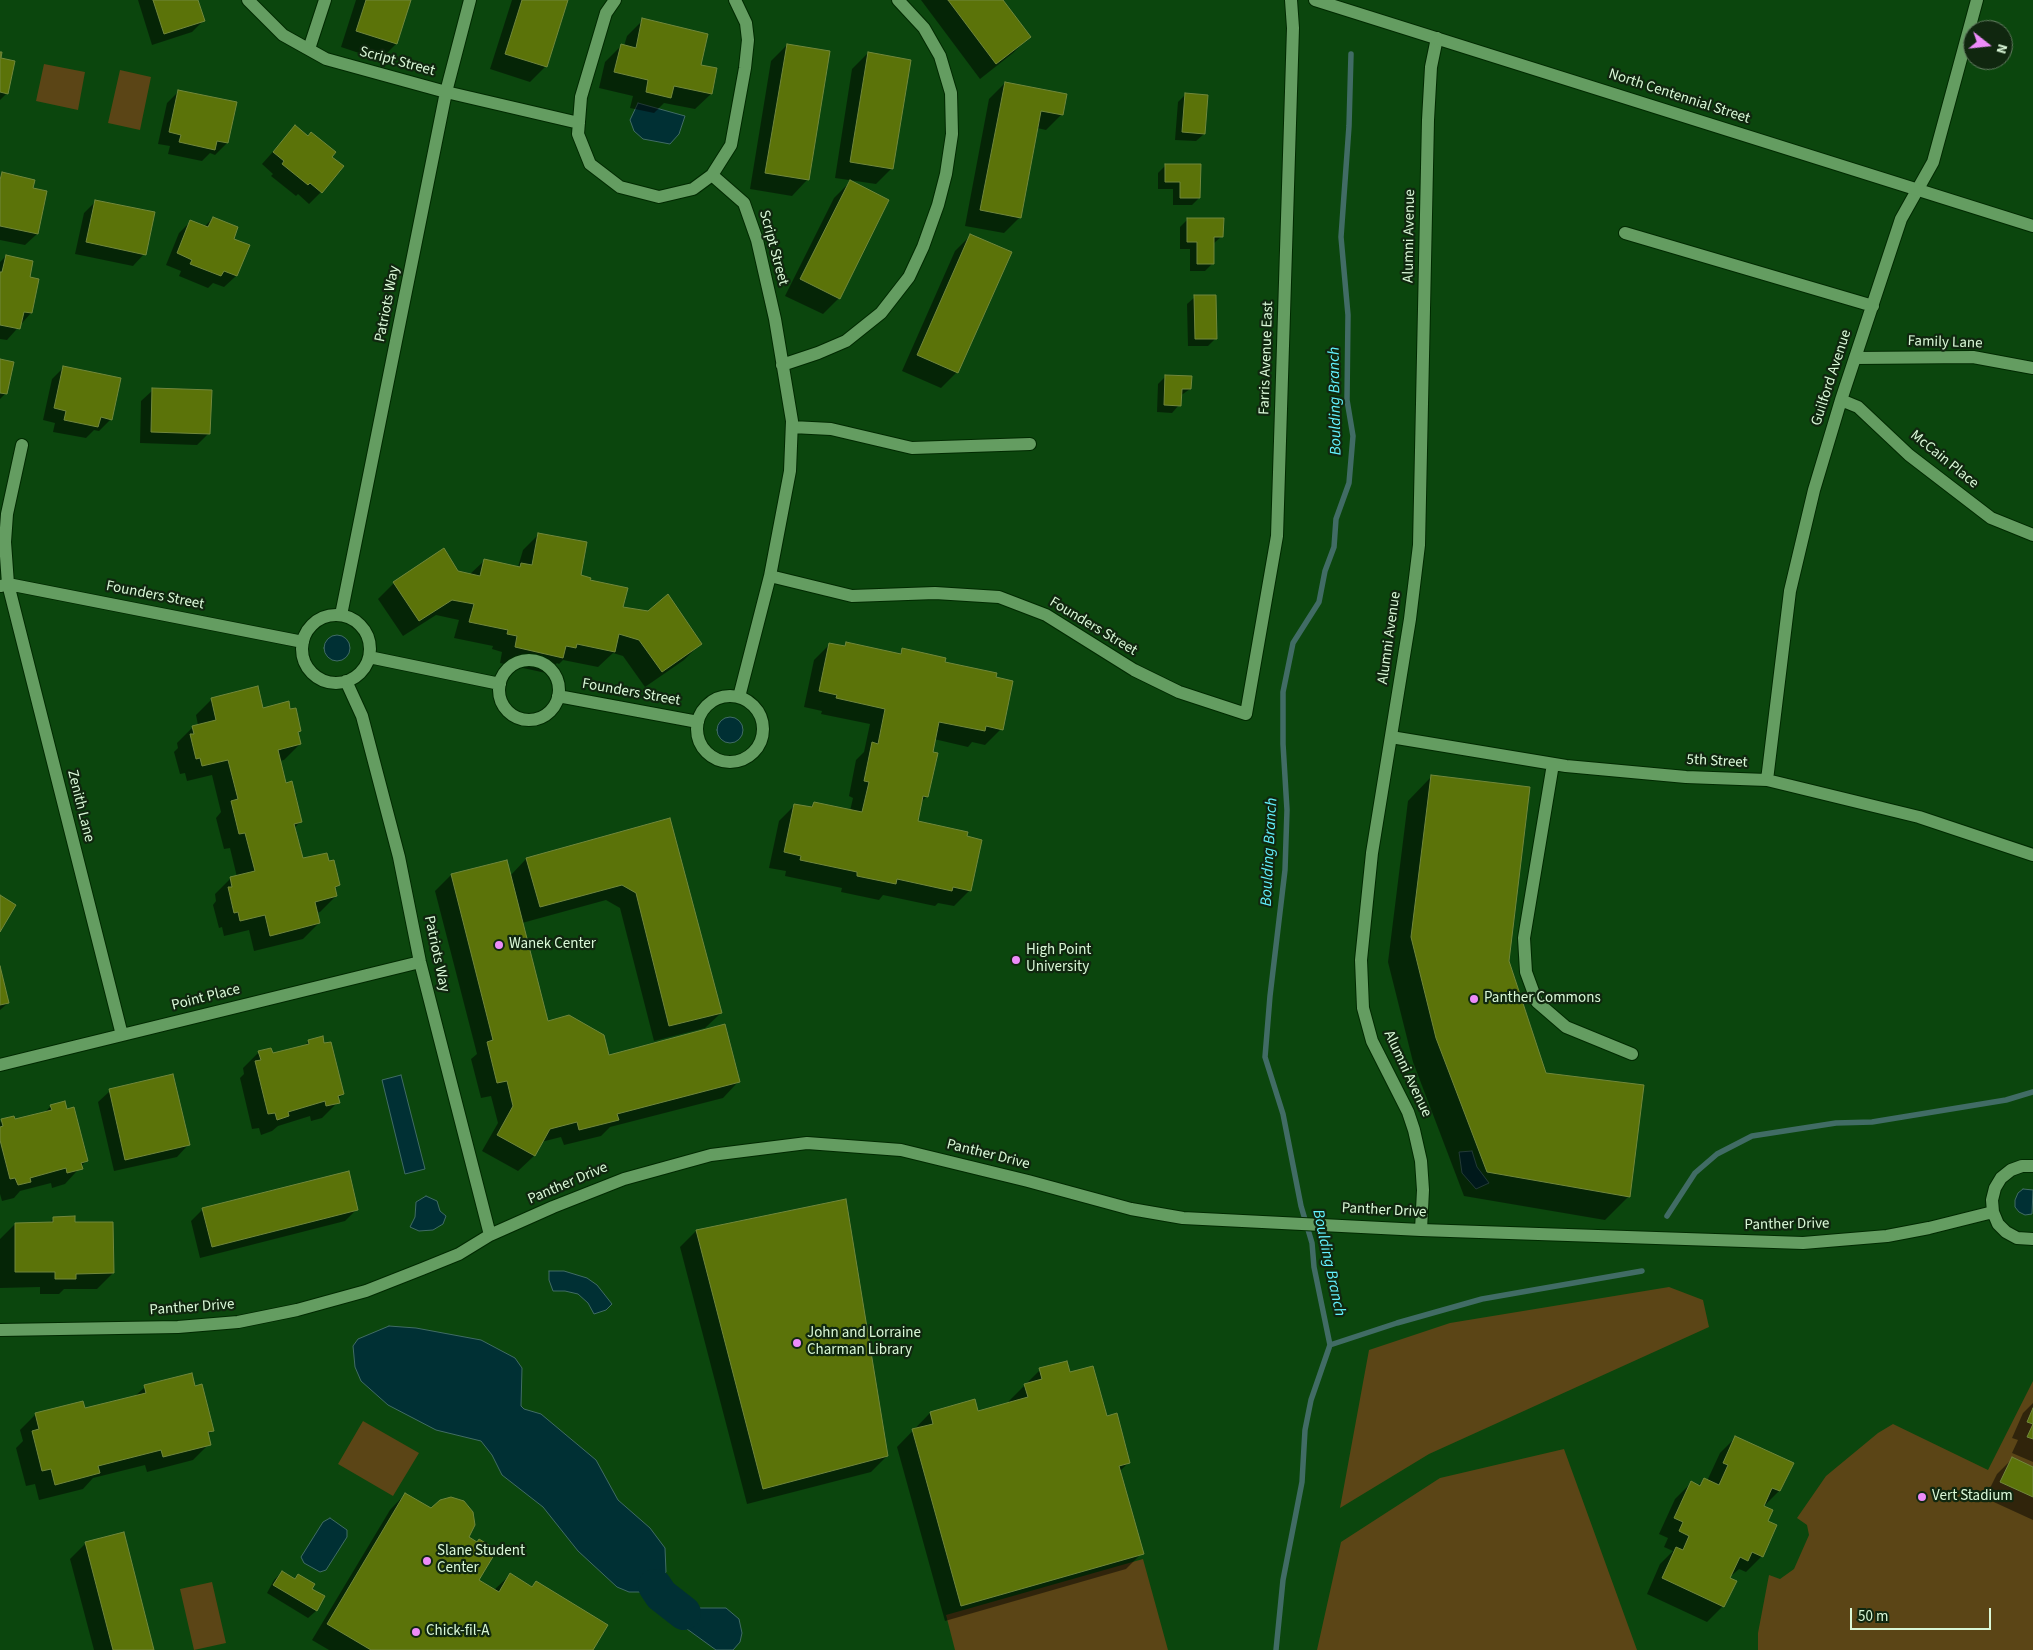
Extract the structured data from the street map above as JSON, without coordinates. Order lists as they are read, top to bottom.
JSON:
{
  "streets": {
    "street": [
      "Script Street",
      "North Centennial Street",
      "Alumni Avenue",
      "Patriots Way",
      "Family Lane",
      "Farris Avenue East",
      "Guilford Avenue",
      "McCain Place",
      "Founders Street",
      "5th Street",
      "Zenith Lane",
      "Point Place",
      "Panther Drive"
    ]
  },
  "crossings": [
    ["Script Street", "Patriots Way"],
    ["Script Street", "Founders Street"],
    ["North Centennial Street", "Alumni Avenue"],
    ["North Centennial Street", "Guilford Avenue"],
    ["Alumni Avenue", "5th Street"],
    ["Alumni Avenue", "Panther Drive"],
    ["Patriots Way", "Founders Street"],
    ["Patriots Way", "Point Place"],
    ["Patriots Way", "Panther Drive"],
    ["Family Lane", "Guilford Avenue"],
    ["Farris Avenue East", "Founders Street"],
    ["Guilford Avenue", "McCain Place"],
    ["Guilford Avenue", "5th Street"],
    ["Founders Street", "Zenith Lane"],
    ["Zenith Lane", "Point Place"]
  ],
  "water": ["Boulding Branch"],
  "places": [
    "Wanek Center",
    "High Point University",
    "Panther Commons",
    "John and Lorraine Charman Library",
    "Vert Stadium",
    "Slane Student Center",
    "Chick-fil-A"
  ],
  "scale_bar": "50 m",
  "north": "right"
}
